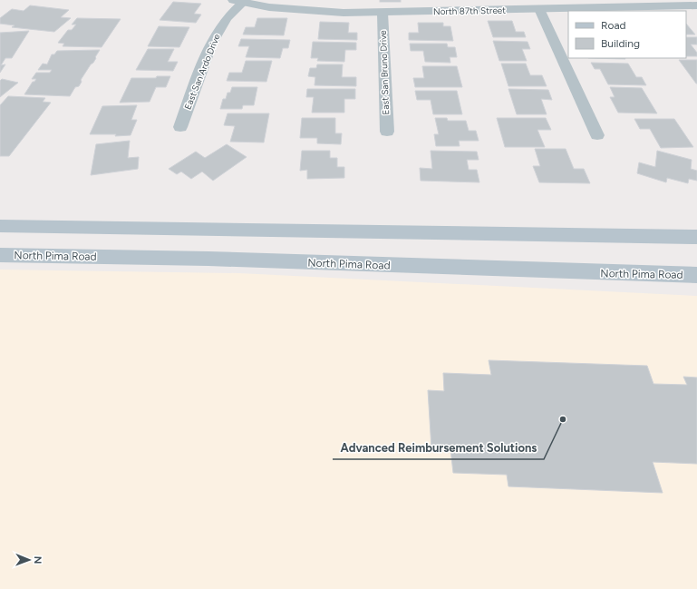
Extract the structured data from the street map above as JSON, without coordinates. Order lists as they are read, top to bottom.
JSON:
{
  "streets": {
    "main road": ["North Pima Road"],
    "street": ["North 87th Street", "East San Ardo Drive", "East San Bruno Drive"]
  },
  "crossings": [
    ["North 87th Street", "East San Ardo Drive"],
    ["North 87th Street", "East San Bruno Drive"]
  ],
  "places": ["Advanced Reimbursement Solutions"],
  "legend": ["Road", "Building"],
  "north": "right"
}
